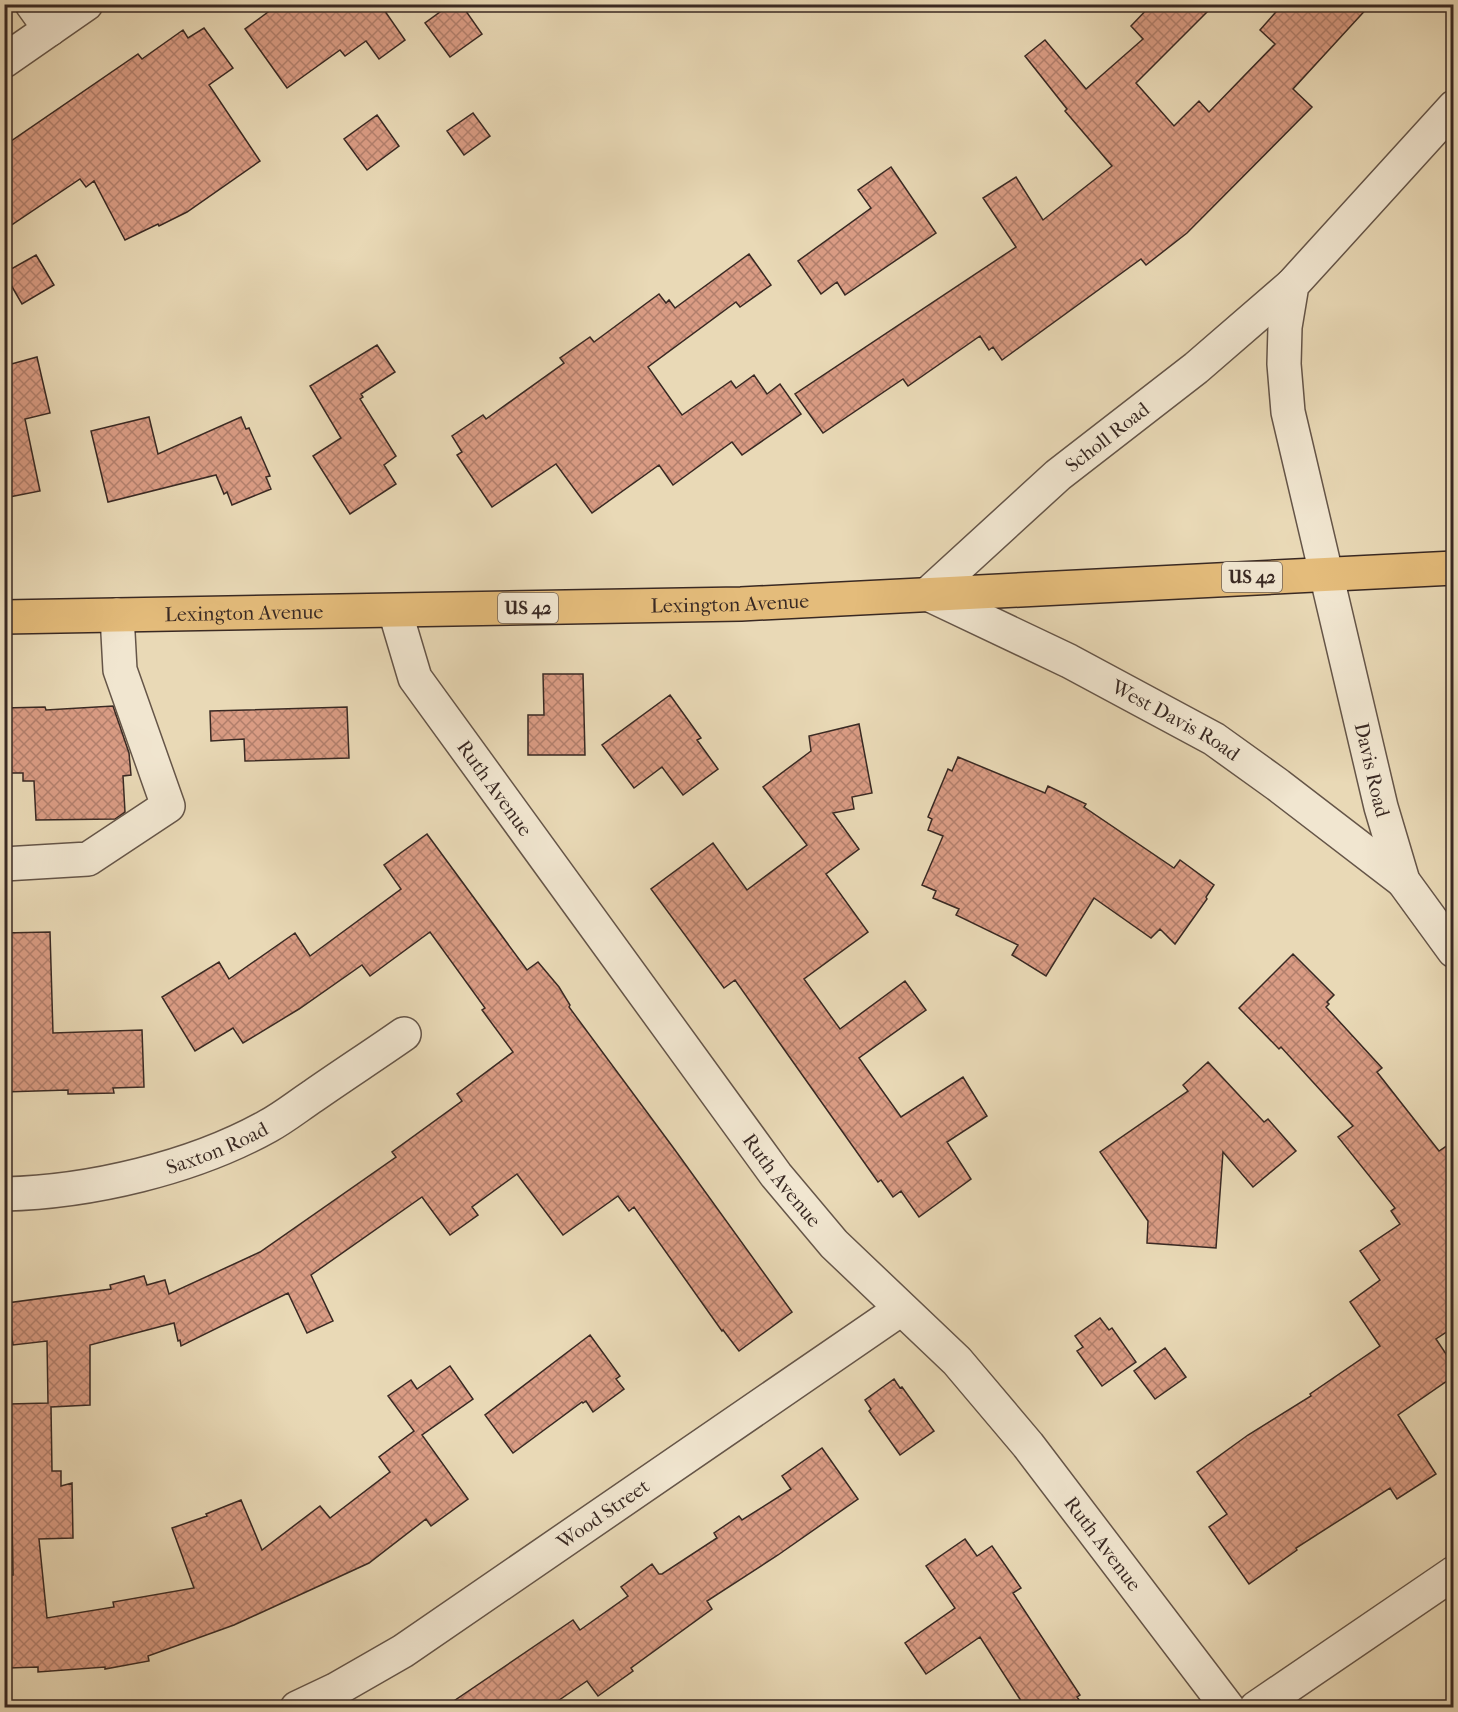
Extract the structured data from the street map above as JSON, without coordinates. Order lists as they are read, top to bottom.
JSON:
{
  "streets": {
    "main road": ["US 42", "Lexington Avenue"],
    "street": [
      "Scholl Road",
      "West Davis Road",
      "Davis Road",
      "Ruth Avenue",
      "Saxton Road",
      "Wood Street"
    ]
  },
  "crossings": [
    ["Scholl Road", "Lexington Avenue"],
    ["Scholl Road", "West Davis Road"],
    ["Lexington Avenue", "West Davis Road"],
    ["Lexington Avenue", "Davis Road"],
    ["Lexington Avenue", "Ruth Avenue"],
    ["West Davis Road", "Davis Road"],
    ["Ruth Avenue", "Wood Street"]
  ]
}
